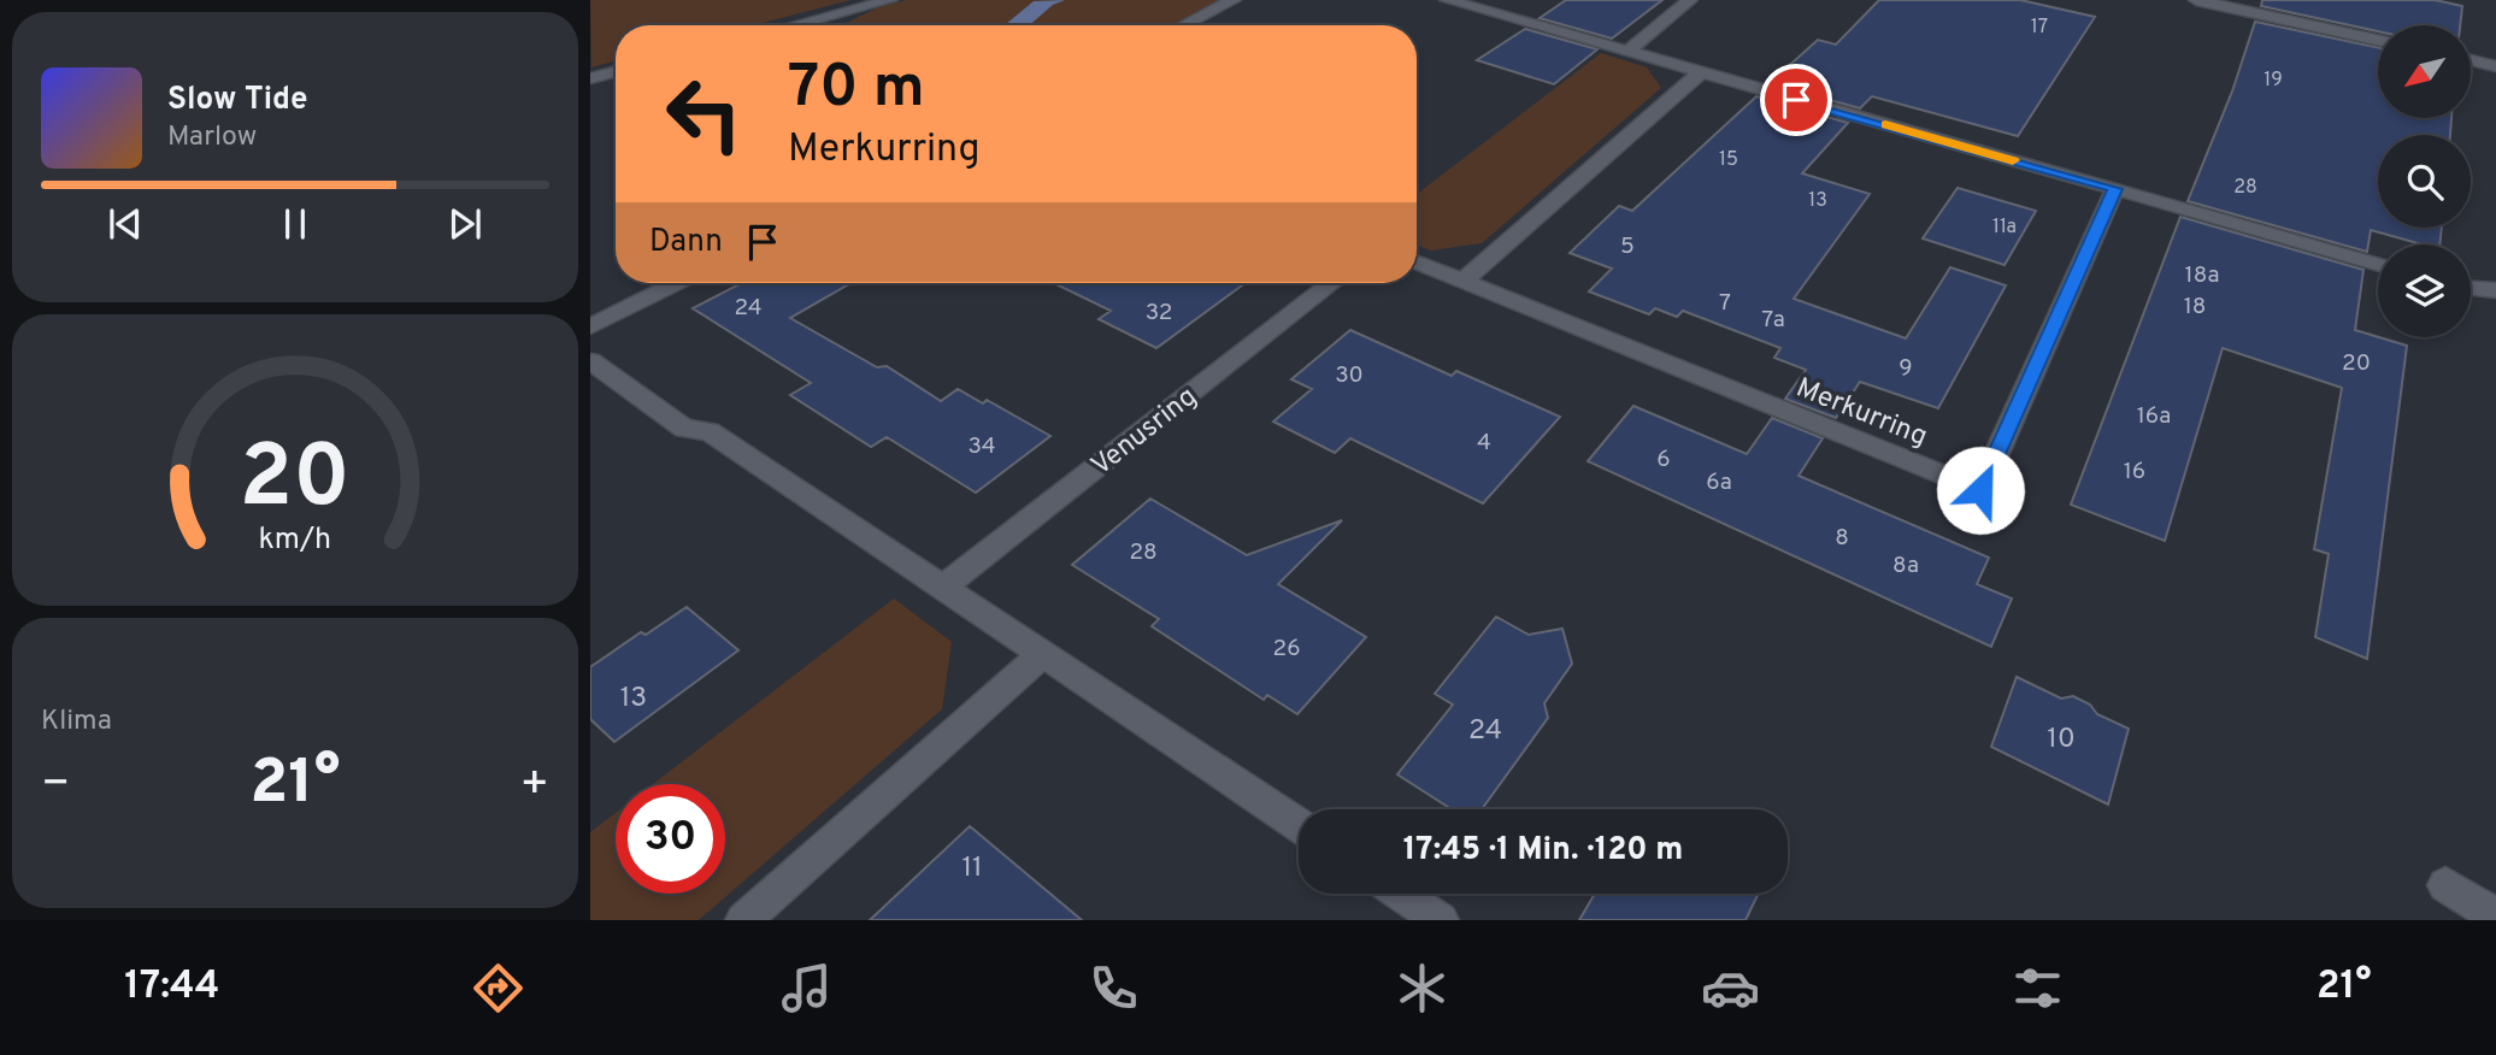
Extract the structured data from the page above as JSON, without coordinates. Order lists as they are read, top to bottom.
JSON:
{
  "streets": {
    "street": ["Merkurring", "Venusring"]
  },
  "house_numbers": [
    "17",
    "19",
    "15",
    "28",
    "13",
    "11a",
    "5",
    "18a",
    "7",
    "18",
    "24",
    "32",
    "7a",
    "20",
    "9",
    "30",
    "16a",
    "4",
    "34",
    "6",
    "16",
    "6a",
    "8",
    "28",
    "8a",
    "26",
    "13",
    "24",
    "10",
    "11"
  ],
  "north": "bottom left",
  "page": {
    "turn": ["70 m", "Merkurring"],
    "song": ["Slow Tide", "Marlow"],
    "then": "Dann",
    "tile": "Klima",
    "heat": ["−", "21°", "+"],
    "limit": "30",
    "trip": "17:45 · 1 Min. · 120 m",
    "tabs": ["17:44", "21°"],
    "gauge": ["20", "km/h"]
  }
}
